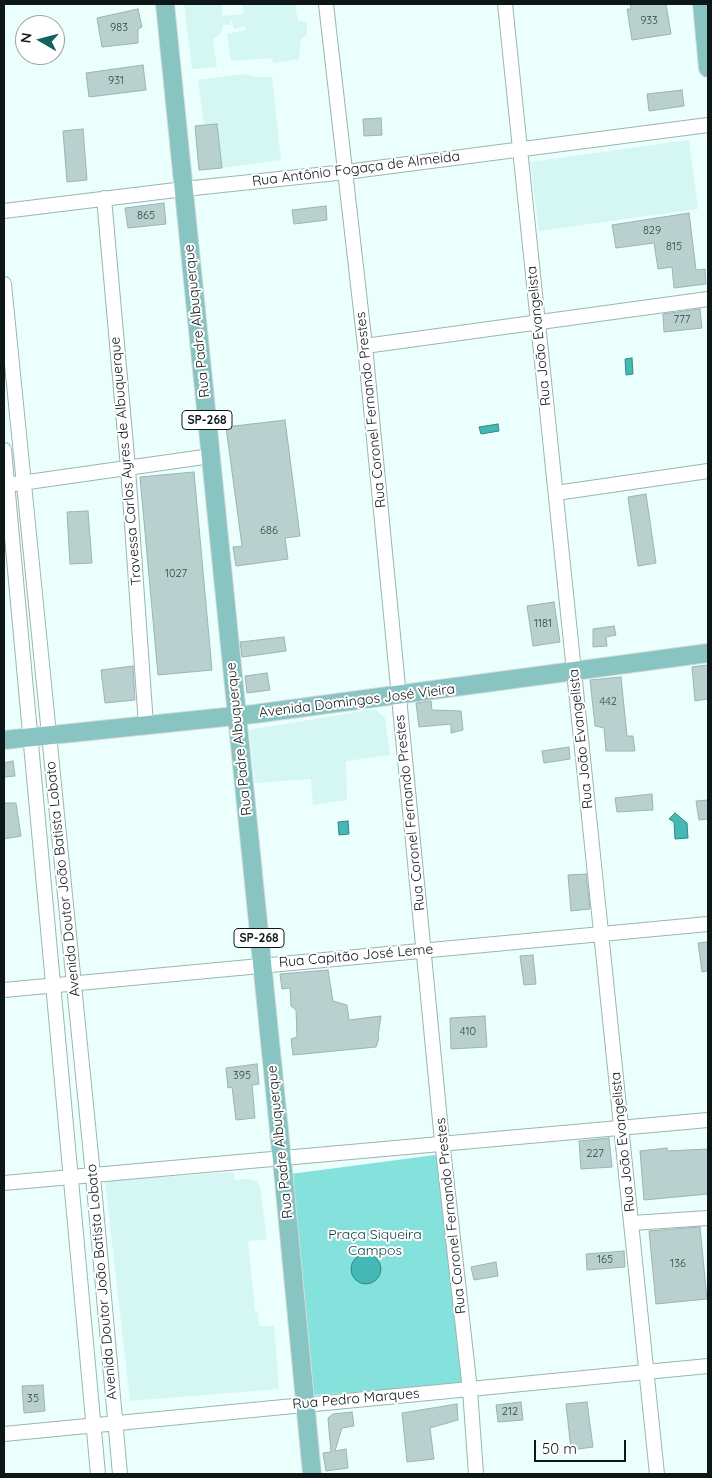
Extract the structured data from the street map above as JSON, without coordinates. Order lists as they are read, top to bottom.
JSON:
{
  "streets": {
    "main road": ["Rua Padre Albuquerque", "SP-268", "Avenida Domingos José Vieira"],
    "street": [
      "Rua Antônio Fogaça de Almeida",
      "Rua João Evangelista",
      "Rua Coronel Fernando Prestes",
      "Travessa Carlos Ayres de Albuquerque",
      "Avenida Doutor João Batista Lobato",
      "Rua Capitão José Leme",
      "Rua Pedro Marques"
    ]
  },
  "crossings": [
    ["Rua Antônio Fogaça de Almeida", "Rua Padre Albuquerque"],
    ["Rua Antônio Fogaça de Almeida", "Rua João Evangelista"],
    ["Rua Antônio Fogaça de Almeida", "Rua Coronel Fernando Prestes"],
    ["Rua Antônio Fogaça de Almeida", "Travessa Carlos Ayres de Albuquerque"],
    ["Rua Padre Albuquerque", "Avenida Domingos José Vieira"],
    ["Rua Padre Albuquerque", "Rua Capitão José Leme"],
    ["Rua Padre Albuquerque", "Rua Pedro Marques"],
    ["Rua João Evangelista", "Avenida Domingos José Vieira"],
    ["Rua João Evangelista", "Rua Capitão José Leme"],
    ["Rua João Evangelista", "Rua Pedro Marques"],
    ["Rua Coronel Fernando Prestes", "Avenida Domingos José Vieira"],
    ["Rua Coronel Fernando Prestes", "Rua Capitão José Leme"],
    ["Rua Coronel Fernando Prestes", "Rua Pedro Marques"],
    ["Travessa Carlos Ayres de Albuquerque", "Avenida Domingos José Vieira"],
    ["Avenida Domingos José Vieira", "Avenida Doutor João Batista Lobato"],
    ["Avenida Doutor João Batista Lobato", "Rua Capitão José Leme"],
    ["Avenida Doutor João Batista Lobato", "Rua Pedro Marques"]
  ],
  "parks": ["Praça Siqueira Campos"],
  "house_numbers": [
    "933",
    "983",
    "931",
    "865",
    "829",
    "815",
    "777",
    "686",
    "1027",
    "1181",
    "442",
    "410",
    "395",
    "227",
    "165",
    "136",
    "35",
    "212"
  ],
  "scale_bar": "50 m",
  "north": "left"
}
